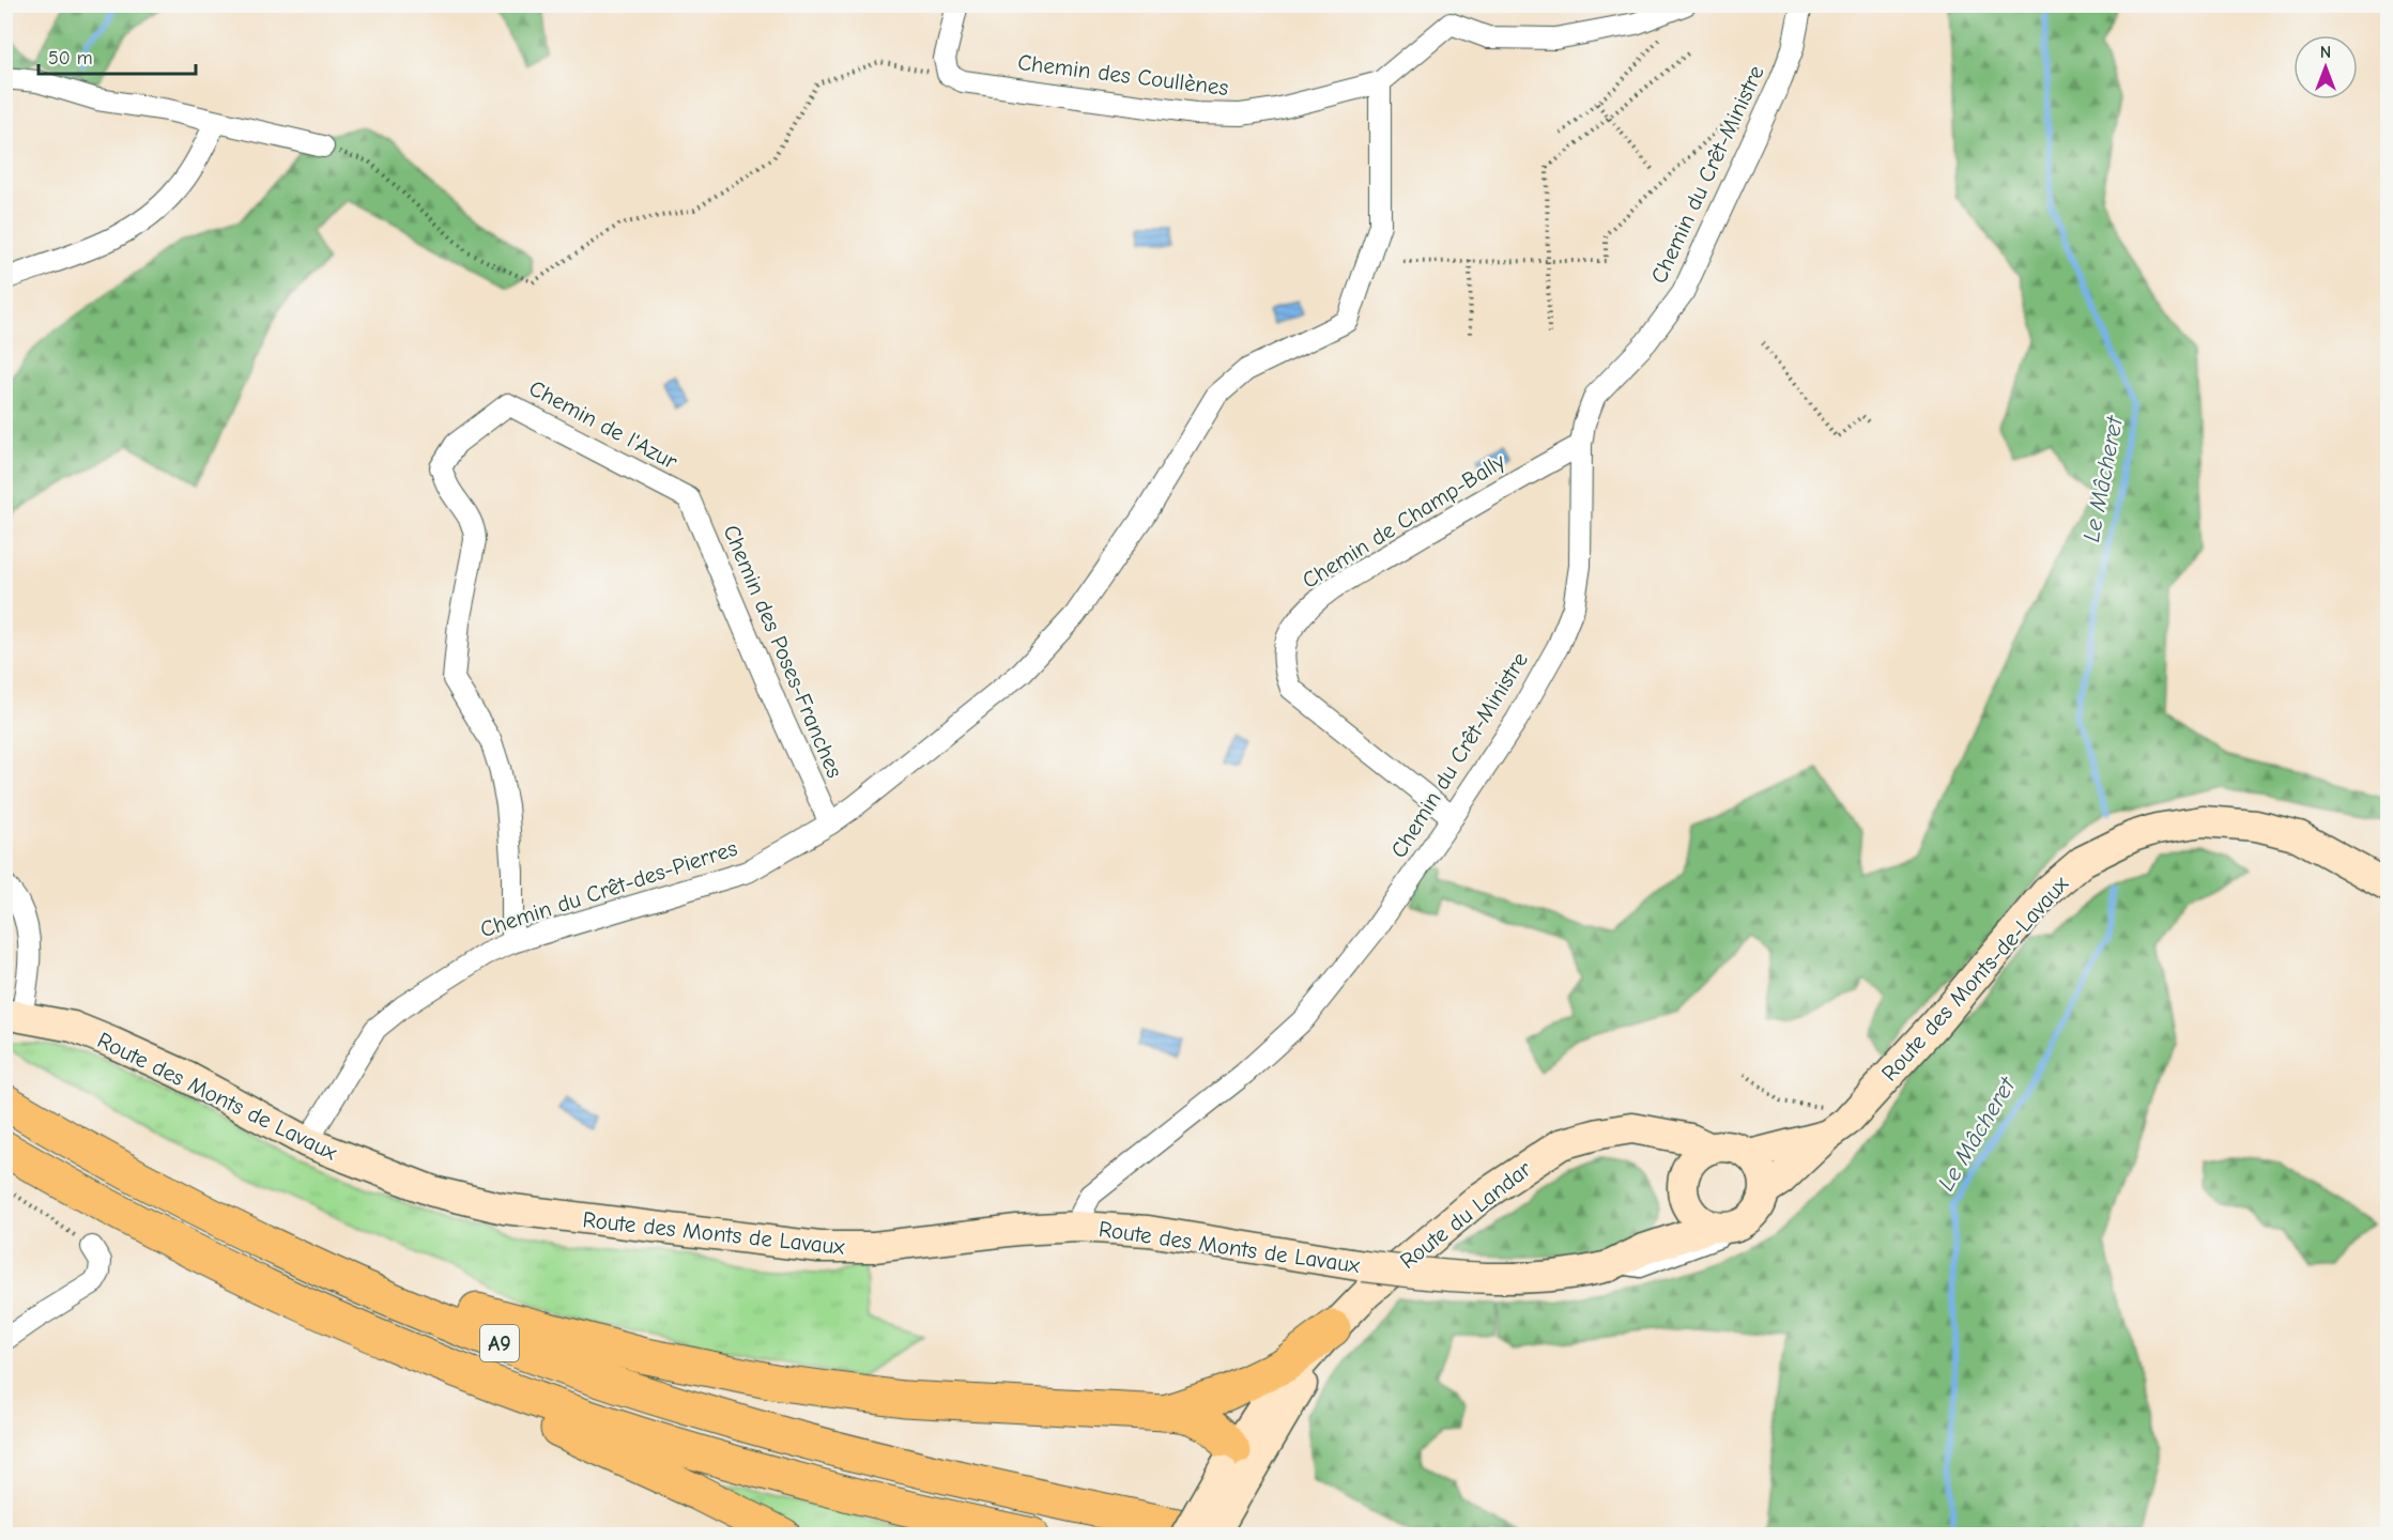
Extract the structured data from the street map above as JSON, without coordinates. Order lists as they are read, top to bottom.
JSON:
{
  "streets": {
    "highway": ["A9"],
    "street": [
      "Chemin des Coullènes",
      "Chemin du Crêt-Ministre",
      "Chemin de l'Azur",
      "Chemin de Champ-Bally",
      "Chemin des Poses-Franches",
      "Chemin du Crêt-des-Pierres",
      "Route des Monts-de-Lavaux",
      "Route des Monts de Lavaux",
      "Route du Landar"
    ]
  },
  "crossings": [
    ["Chemin des Coullènes", "Chemin du Crêt-des-Pierres"],
    ["Chemin du Crêt-Ministre", "Chemin de Champ-Bally"],
    ["Chemin du Crêt-Ministre", "Route des Monts de Lavaux"],
    ["Chemin de l'Azur", "Chemin des Poses-Franches"],
    ["Chemin de l'Azur", "Chemin du Crêt-des-Pierres"],
    ["Chemin des Poses-Franches", "Chemin du Crêt-des-Pierres"],
    ["Chemin du Crêt-des-Pierres", "Route des Monts de Lavaux"],
    ["Route des Monts de Lavaux", "Route du Landar"]
  ],
  "water": ["Le Mâcheret"],
  "scale_bar": "50 m",
  "north": "top"
}
